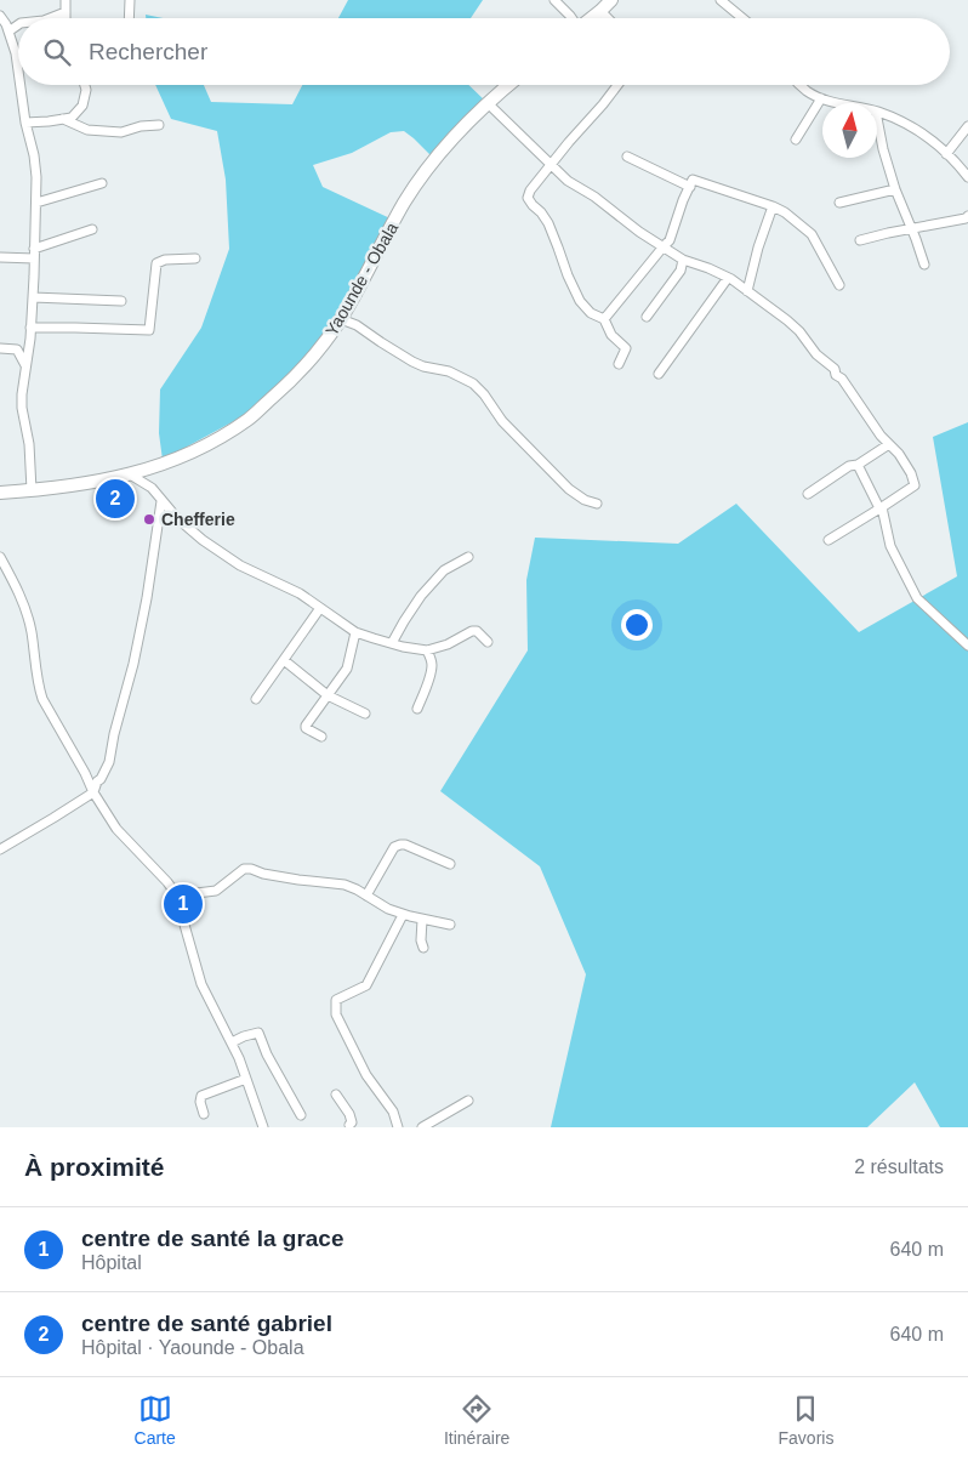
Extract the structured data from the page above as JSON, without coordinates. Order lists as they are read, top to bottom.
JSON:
{
  "streets": {
    "highway": ["Yaounde - Obala"]
  },
  "places": ["Chefferie"],
  "north": "top",
  "page": {
    "search": "Rechercher",
    "pins": ["2", "1"],
    "heading": ["À proximité", "2 résultats"],
    "list": [
      {
        "mark": "1",
        "name": "centre de santé la grace",
        "note": "Hôpital",
        "value": "640 m"
      },
      {
        "mark": "2",
        "name": "centre de santé gabriel",
        "note": "Hôpital · Yaounde - Obala",
        "value": "640 m"
      }
    ],
    "nav": ["Carte", "Itinéraire", "Favoris"]
  }
}
